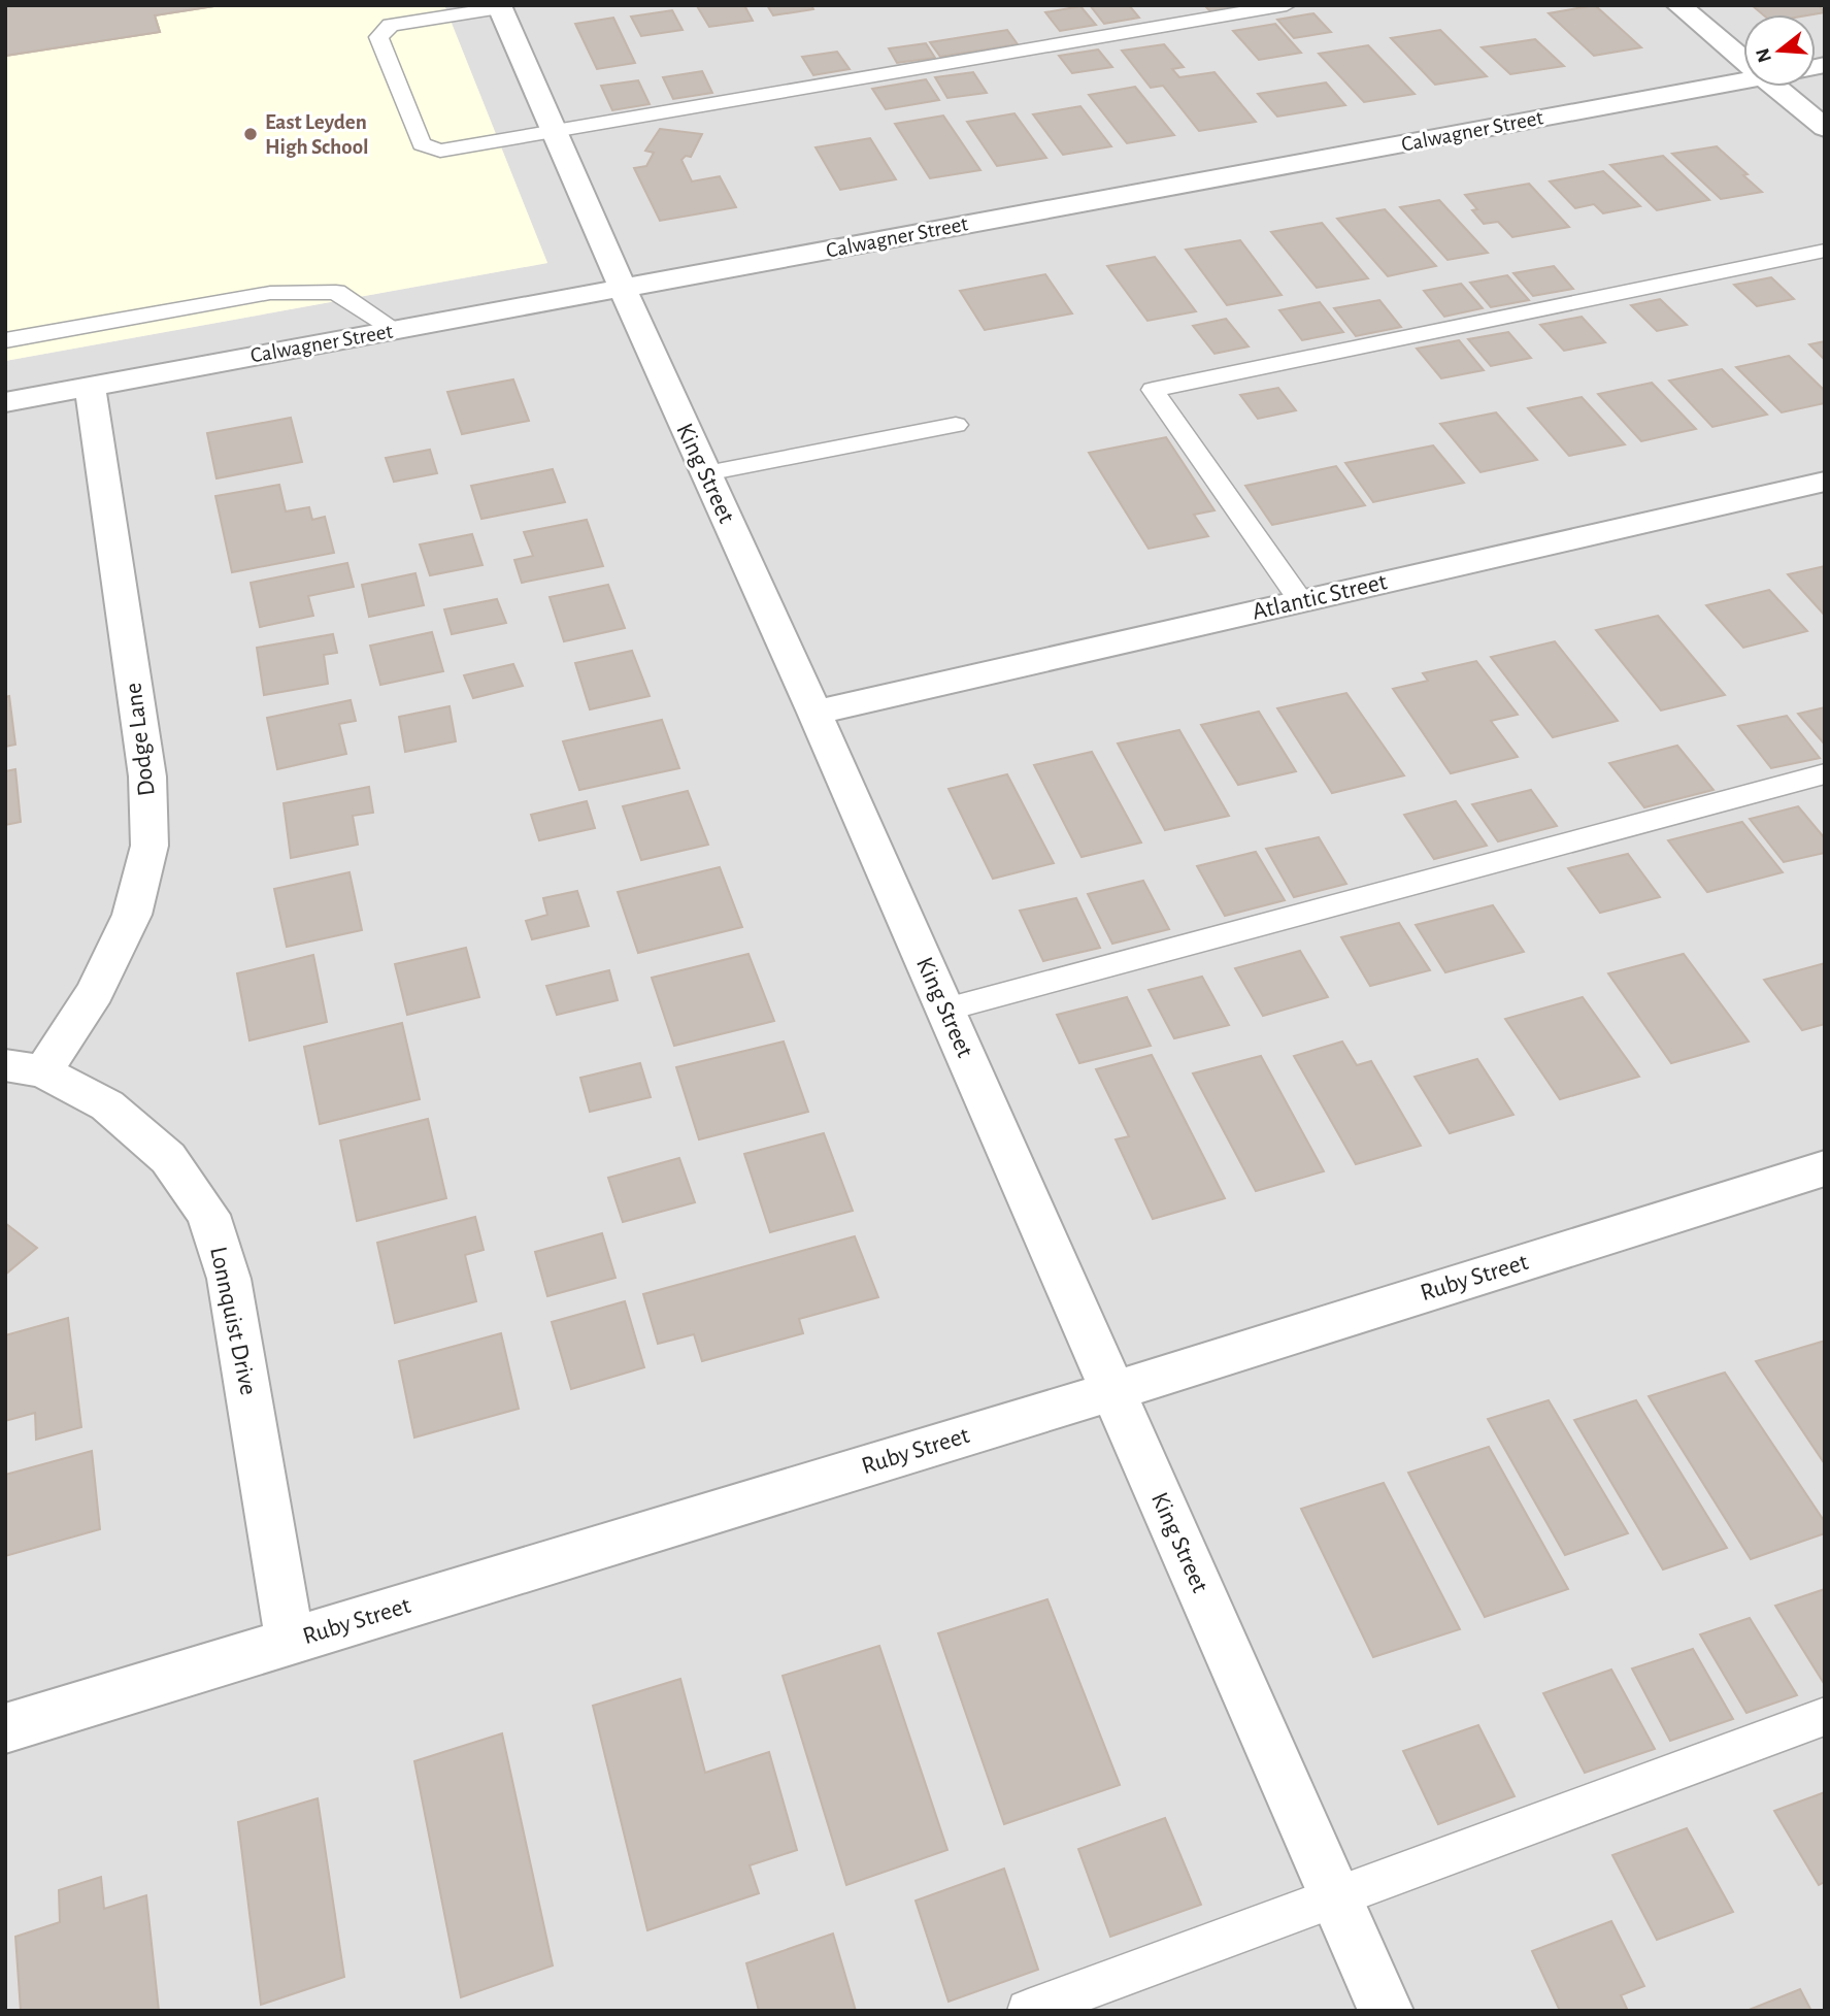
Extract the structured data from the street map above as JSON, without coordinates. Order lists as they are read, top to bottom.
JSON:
{
  "streets": {
    "street": [
      "Calwagner Street",
      "King Street",
      "Atlantic Street",
      "Dodge Lane",
      "Ruby Street",
      "Lonnquist Drive"
    ]
  },
  "crossings": [
    ["Calwagner Street", "King Street"],
    ["Calwagner Street", "Dodge Lane"],
    ["King Street", "Atlantic Street"],
    ["King Street", "Ruby Street"],
    ["Dodge Lane", "Lonnquist Drive"],
    ["Ruby Street", "Lonnquist Drive"]
  ],
  "places": ["East Leyden High School"],
  "north": "left"
}
